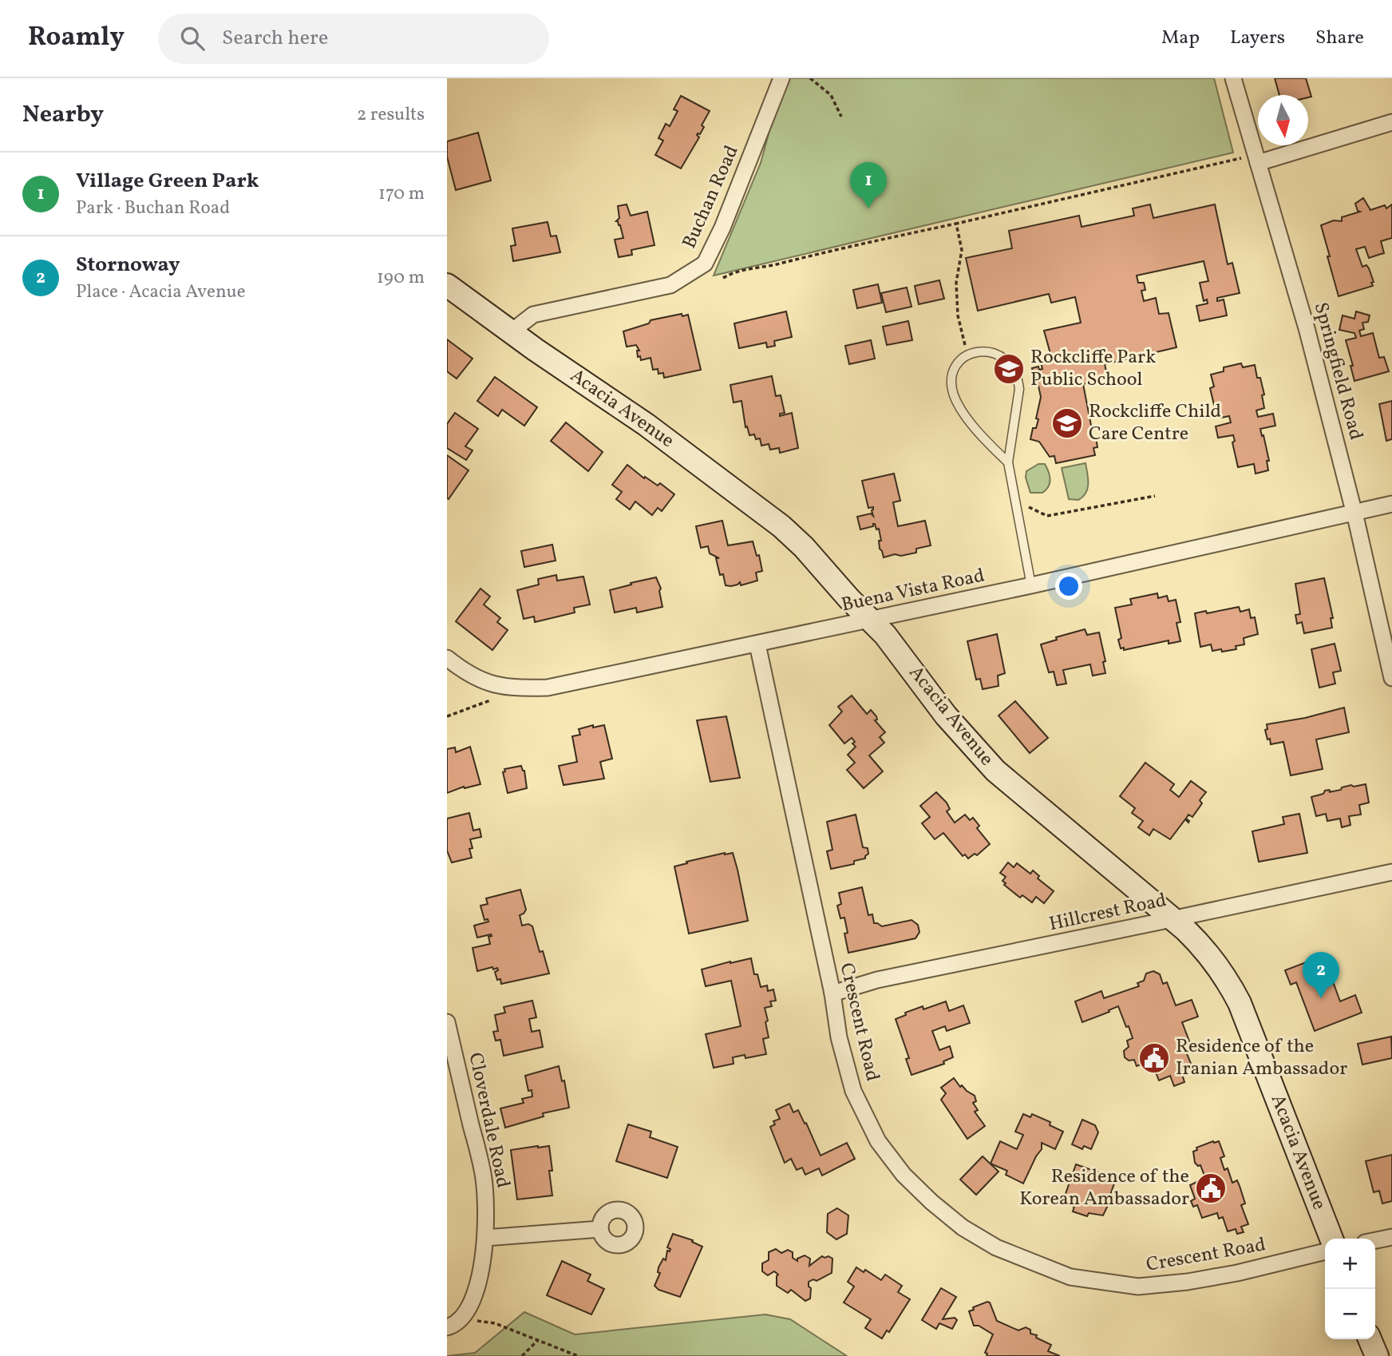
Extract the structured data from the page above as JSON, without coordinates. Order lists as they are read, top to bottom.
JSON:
{
  "streets": {
    "street": [
      "Buchan Road",
      "Springfield Road",
      "Acacia Avenue",
      "Buena Vista Road",
      "Hillcrest Road",
      "Crescent Road",
      "Cloverdale Road"
    ]
  },
  "crossings": [
    ["Buchan Road", "Acacia Avenue"],
    ["Springfield Road", "Buena Vista Road"],
    ["Acacia Avenue", "Buena Vista Road"],
    ["Acacia Avenue", "Hillcrest Road"],
    ["Buena Vista Road", "Crescent Road"],
    ["Hillcrest Road", "Crescent Road"]
  ],
  "places": {
    "school or university": ["Rockcliffe Park Public School", "Rockcliffe Child Care Centre"],
    "public building": ["Residence of the Iranian Ambassador", "Residence of the Korean Ambassador"]
  },
  "north": "bottom",
  "page": {
    "header": "Roamly",
    "search": "Search here",
    "nav": ["Map", "Layers", "Share"],
    "heading": ["Nearby", "2 results"],
    "list": [
      {
        "mark": "1",
        "name": "Village Green Park",
        "note": "Park · Buchan Road",
        "value": "170 m"
      },
      {
        "mark": "2",
        "name": "Stornoway",
        "note": "Place · Acacia Avenue",
        "value": "190 m"
      }
    ],
    "pins": ["1", "2"],
    "map_buttons": ["+", "−"]
  }
}
